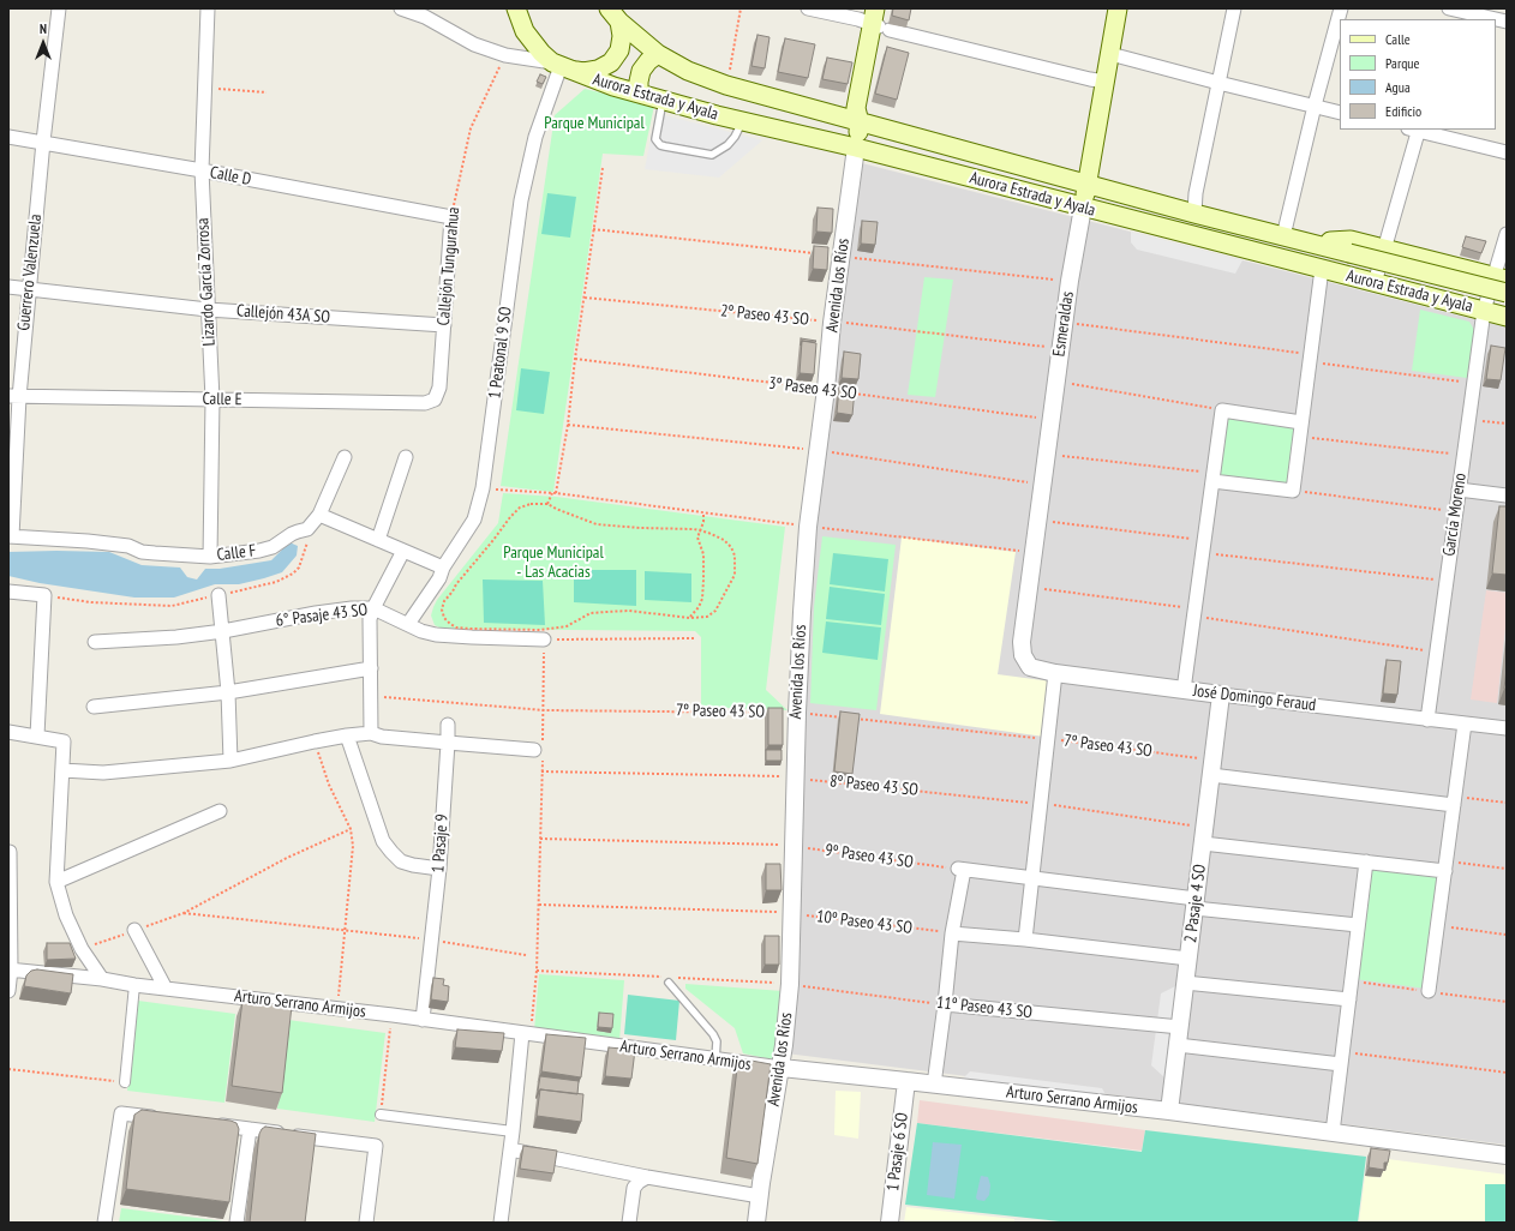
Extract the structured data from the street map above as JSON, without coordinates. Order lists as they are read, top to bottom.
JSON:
{
  "streets": {
    "main road": ["Aurora Estrada y Ayala", "Avenida los Ríos", "Esmeraldas"],
    "street": [
      "Calle D",
      "Callejón Tungurahua",
      "Guerrero Valenzuela",
      "Lizardo García Zorrosa",
      "Callejón 43A SO",
      "1 Peatonal 9 SO",
      "Calle E",
      "García Moreno",
      "Calle F",
      "6° Pasaje 43 SO",
      "José Domingo Feraud",
      "1 Pasaje 9",
      "2 Pasaje 4 SO",
      "Arturo Serrano Armijos",
      "11º Paseo 43 SO",
      "1 Pasaje 6 SO"
    ],
    "path": [
      "2º Paseo 43 SO",
      "3º Paseo 43 SO",
      "7º Paseo 43 SO",
      "8º Paseo 43 SO",
      "9º Paseo 43 SO",
      "10º Paseo 43 SO"
    ]
  },
  "crossings": [
    ["Aurora Estrada y Ayala", "Avenida los Ríos"],
    ["Aurora Estrada y Ayala", "Esmeraldas"],
    ["Aurora Estrada y Ayala", "1 Peatonal 9 SO"],
    ["Aurora Estrada y Ayala", "García Moreno"],
    ["Calle D", "Callejón Tungurahua"],
    ["Calle D", "Guerrero Valenzuela"],
    ["Calle D", "Lizardo García Zorrosa"],
    ["Callejón Tungurahua", "Callejón 43A SO"],
    ["Callejón Tungurahua", "Calle E"],
    ["Guerrero Valenzuela", "Callejón 43A SO"],
    ["Guerrero Valenzuela", "Calle E"],
    ["Guerrero Valenzuela", "Calle F"],
    ["Lizardo García Zorrosa", "Callejón 43A SO"],
    ["Lizardo García Zorrosa", "Calle E"],
    ["Lizardo García Zorrosa", "Calle F"],
    ["Avenida los Ríos", "2º Paseo 43 SO"],
    ["Avenida los Ríos", "3º Paseo 43 SO"],
    ["Avenida los Ríos", "7º Paseo 43 SO"],
    ["Avenida los Ríos", "8º Paseo 43 SO"],
    ["Avenida los Ríos", "9º Paseo 43 SO"],
    ["Avenida los Ríos", "10º Paseo 43 SO"],
    ["Avenida los Ríos", "Arturo Serrano Armijos"],
    ["Avenida los Ríos", "11º Paseo 43 SO"],
    ["2º Paseo 43 SO", "Esmeraldas"],
    ["Esmeraldas", "3º Paseo 43 SO"],
    ["Esmeraldas", "José Domingo Feraud"],
    ["1 Peatonal 9 SO", "6° Pasaje 43 SO"],
    ["García Moreno", "José Domingo Feraud"],
    ["José Domingo Feraud", "2 Pasaje 4 SO"],
    ["7º Paseo 43 SO", "2 Pasaje 4 SO"],
    ["8º Paseo 43 SO", "2 Pasaje 4 SO"],
    ["1 Pasaje 9", "Arturo Serrano Armijos"],
    ["2 Pasaje 4 SO", "Arturo Serrano Armijos"],
    ["2 Pasaje 4 SO", "11º Paseo 43 SO"],
    ["Arturo Serrano Armijos", "1 Pasaje 6 SO"]
  ],
  "parks": ["Parque Municipal", "Parque Municipal - Las Acacias"],
  "legend": [
    "Calle",
    "Parque",
    "Agua",
    "Edificio"
  ],
  "north": "top"
}
